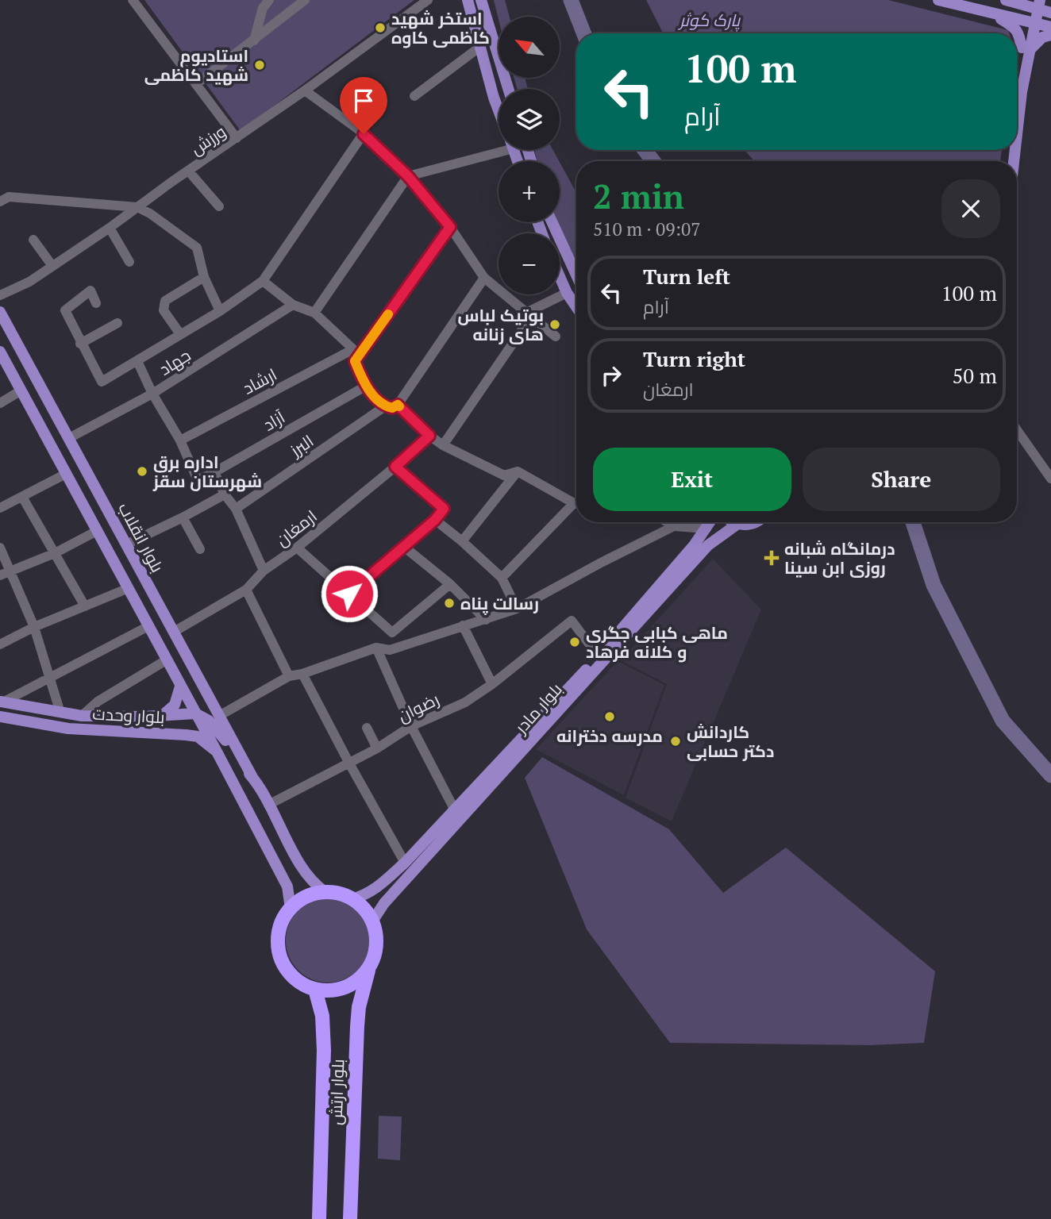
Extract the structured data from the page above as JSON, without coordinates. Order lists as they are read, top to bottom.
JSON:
{
  "streets": {
    "highway": ["بلوار ارتش"],
    "main road": ["بلوار انقلاب", "بلوار مادر", "بلوار وحدت"],
    "street": [
      "ورزش",
      "جهاد",
      "ارشاد",
      "آزاد",
      "البرز",
      "ارمغان",
      "رضوان"
    ]
  },
  "crossings": [
    ["جهاد", "بلوار انقلاب"],
    ["ارشاد", "آزاد"],
    ["ارمغان", "بلوار انقلاب"],
    ["بلوار انقلاب", "رضوان"],
    ["بلوار انقلاب", "بلوار مادر"],
    ["بلوار انقلاب", "بلوار وحدت"],
    ["بلوار انقلاب", "بلوار ارتش"],
    ["رضوان", "بلوار مادر"],
    ["بلوار مادر", "بلوار وحدت"],
    ["بلوار مادر", "بلوار ارتش"],
    ["بلوار وحدت", "بلوار ارتش"]
  ],
  "parks": ["پارک کوثر"],
  "places": {
    "other": [
      "استخر شهید کاظمی کاوه",
      "استادیوم شهید کاظمی",
      "بوتیک لباس های زنانه",
      "اداره برق شهرستان سقز",
      "رسالت پناه",
      "ماهی کبابی جگری و کلانه فرهاد",
      "مدرسه دخترانه",
      "کاردانش دکتر حسابی"
    ],
    "health": ["درمانگاه شبانه روزی ابن سینا"]
  },
  "north": "top left",
  "page": {
    "map_buttons": ["+", "−"],
    "turn": ["100 m", "آرام"],
    "heading": ["2 min", "510 m · 09:07"],
    "list": [
      {
        "name": "Turn left",
        "note": "آرام",
        "value": "100 m"
      },
      {
        "name": "Turn right",
        "note": "ارمغان",
        "value": "50 m"
      }
    ],
    "buttons": ["Exit", "Share"]
  }
}
